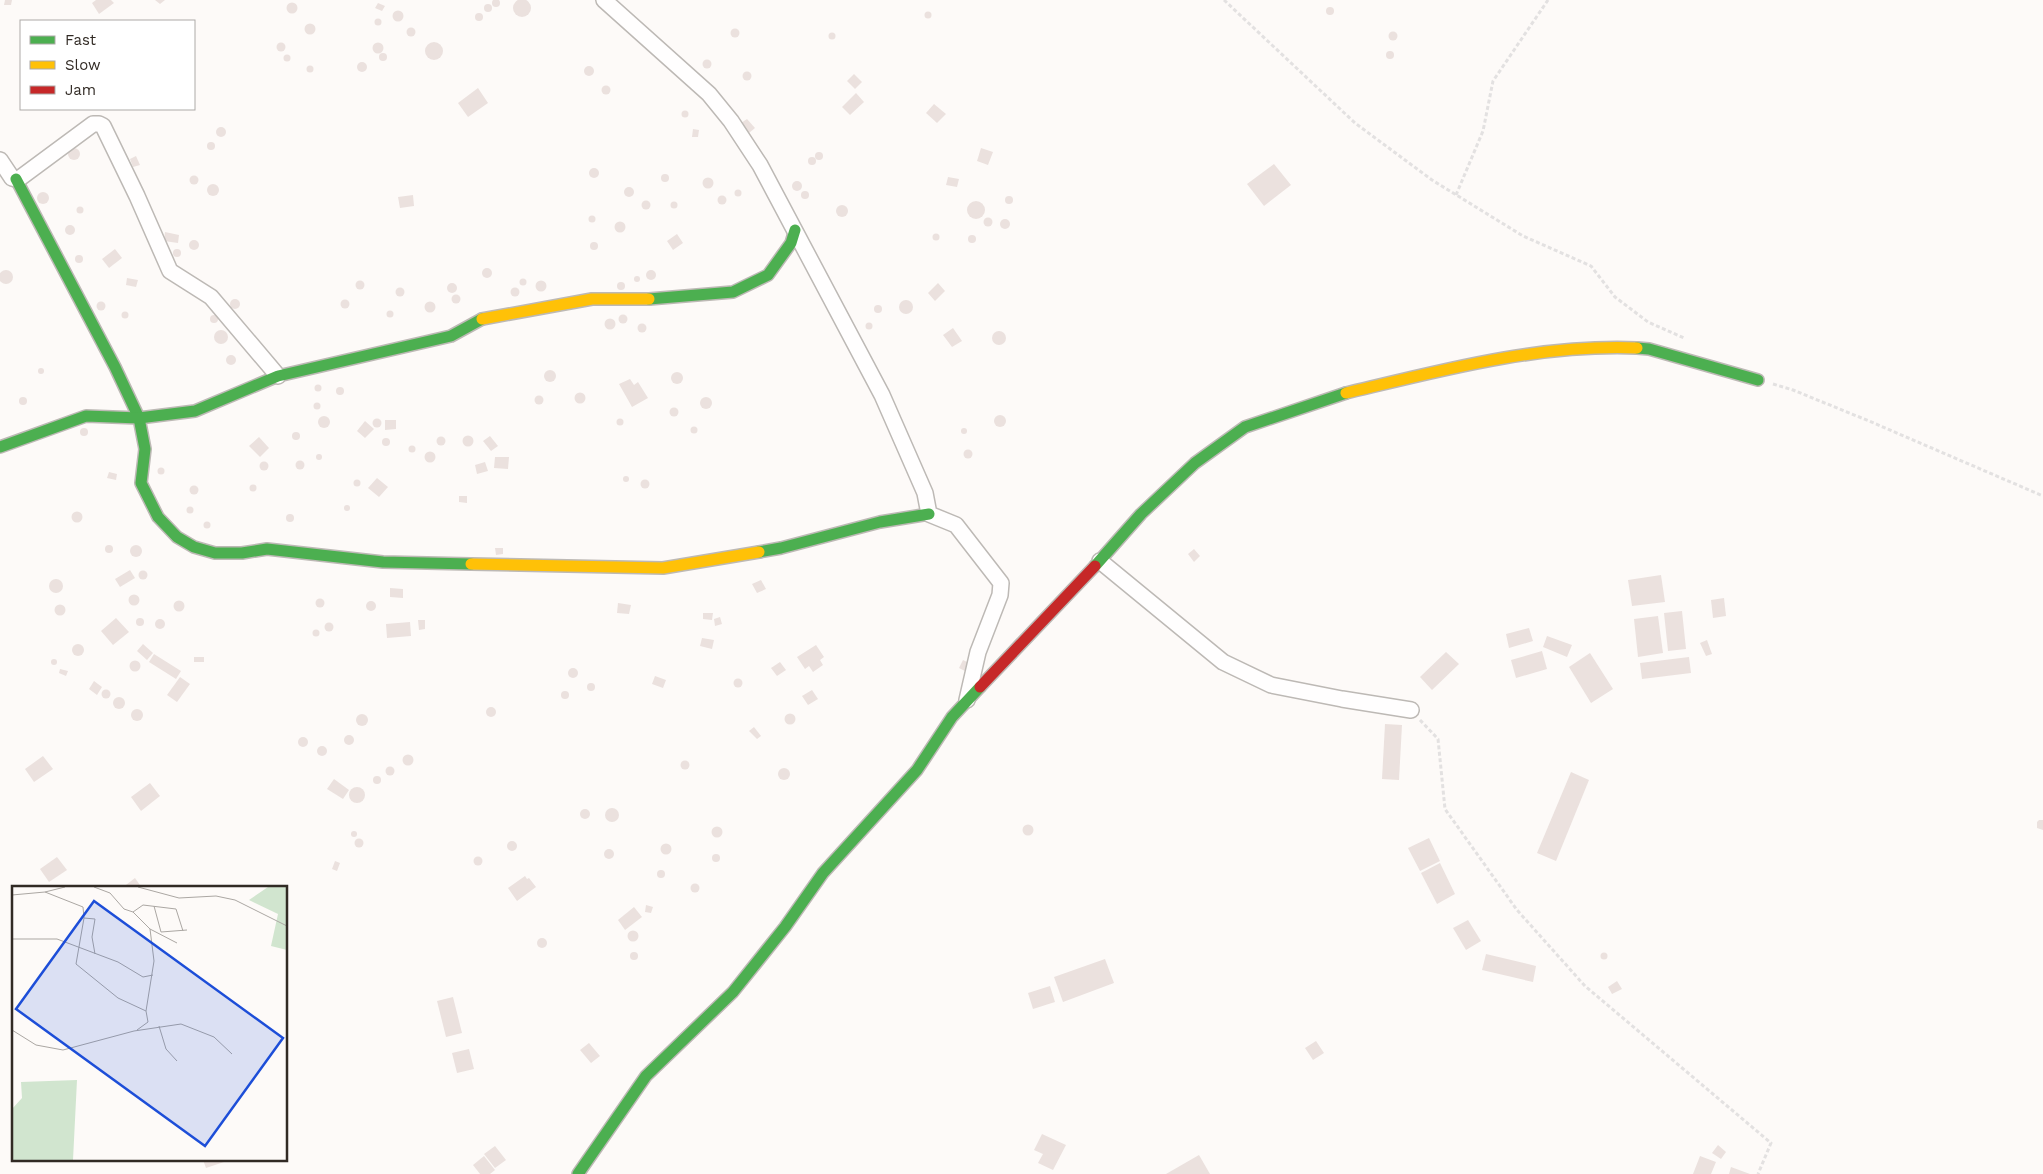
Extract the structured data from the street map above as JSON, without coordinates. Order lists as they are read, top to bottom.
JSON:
{
  "legend": ["Fast", "Slow", "Jam"]
}
